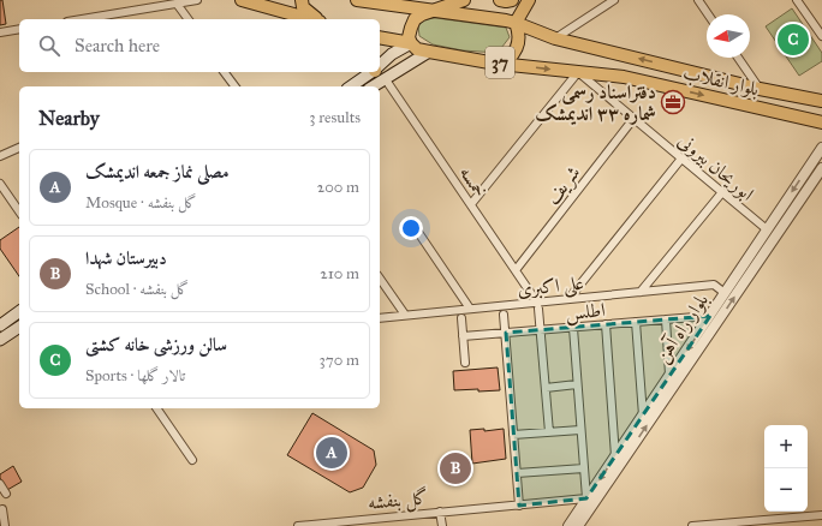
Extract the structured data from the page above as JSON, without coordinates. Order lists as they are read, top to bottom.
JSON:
{
  "streets": {
    "main road": ["37", "بلوار انقلاب"],
    "street": [
      "ابوریحان بیرونی",
      "خمسه",
      "شریف",
      "علی اکبری",
      "اطلس",
      "بلوار راه آهن",
      "گل بنفشه"
    ]
  },
  "crossings": [
    ["37", "بلوار انقلاب"],
    ["بلوار انقلاب", "ابوریحان بیرونی"],
    ["ابوریحان بیرونی", "شریف"],
    ["ابوریحان بیرونی", "بلوار راه آهن"],
    ["خمسه", "شریف"],
    ["خمسه", "علی اکبری"],
    ["علی اکبری", "بلوار راه آهن"],
    ["اطلس", "بلوار راه آهن"],
    ["بلوار راه آهن", "گل بنفشه"]
  ],
  "places": {
    "office": ["دفتراسناد رسمی شماره ۳۳ اندیمشک"]
  },
  "north": "left",
  "page": {
    "search": "Search here",
    "pins": ["C", "A", "B"],
    "heading": ["Nearby", "3 results"],
    "list": [
      {
        "mark": "A",
        "name": "مصلی نماز جمعه اندیمشک",
        "note": "Mosque · گل بنفشه",
        "value": "200 m"
      },
      {
        "mark": "B",
        "name": "دبیرستان شهدا",
        "note": "School · گل بنفشه",
        "value": "210 m"
      },
      {
        "mark": "C",
        "name": "سالن ورزشی خانه کشتی",
        "note": "Sports · تالار گلها",
        "value": "370 m"
      }
    ],
    "map_buttons": ["+", "−"]
  }
}
